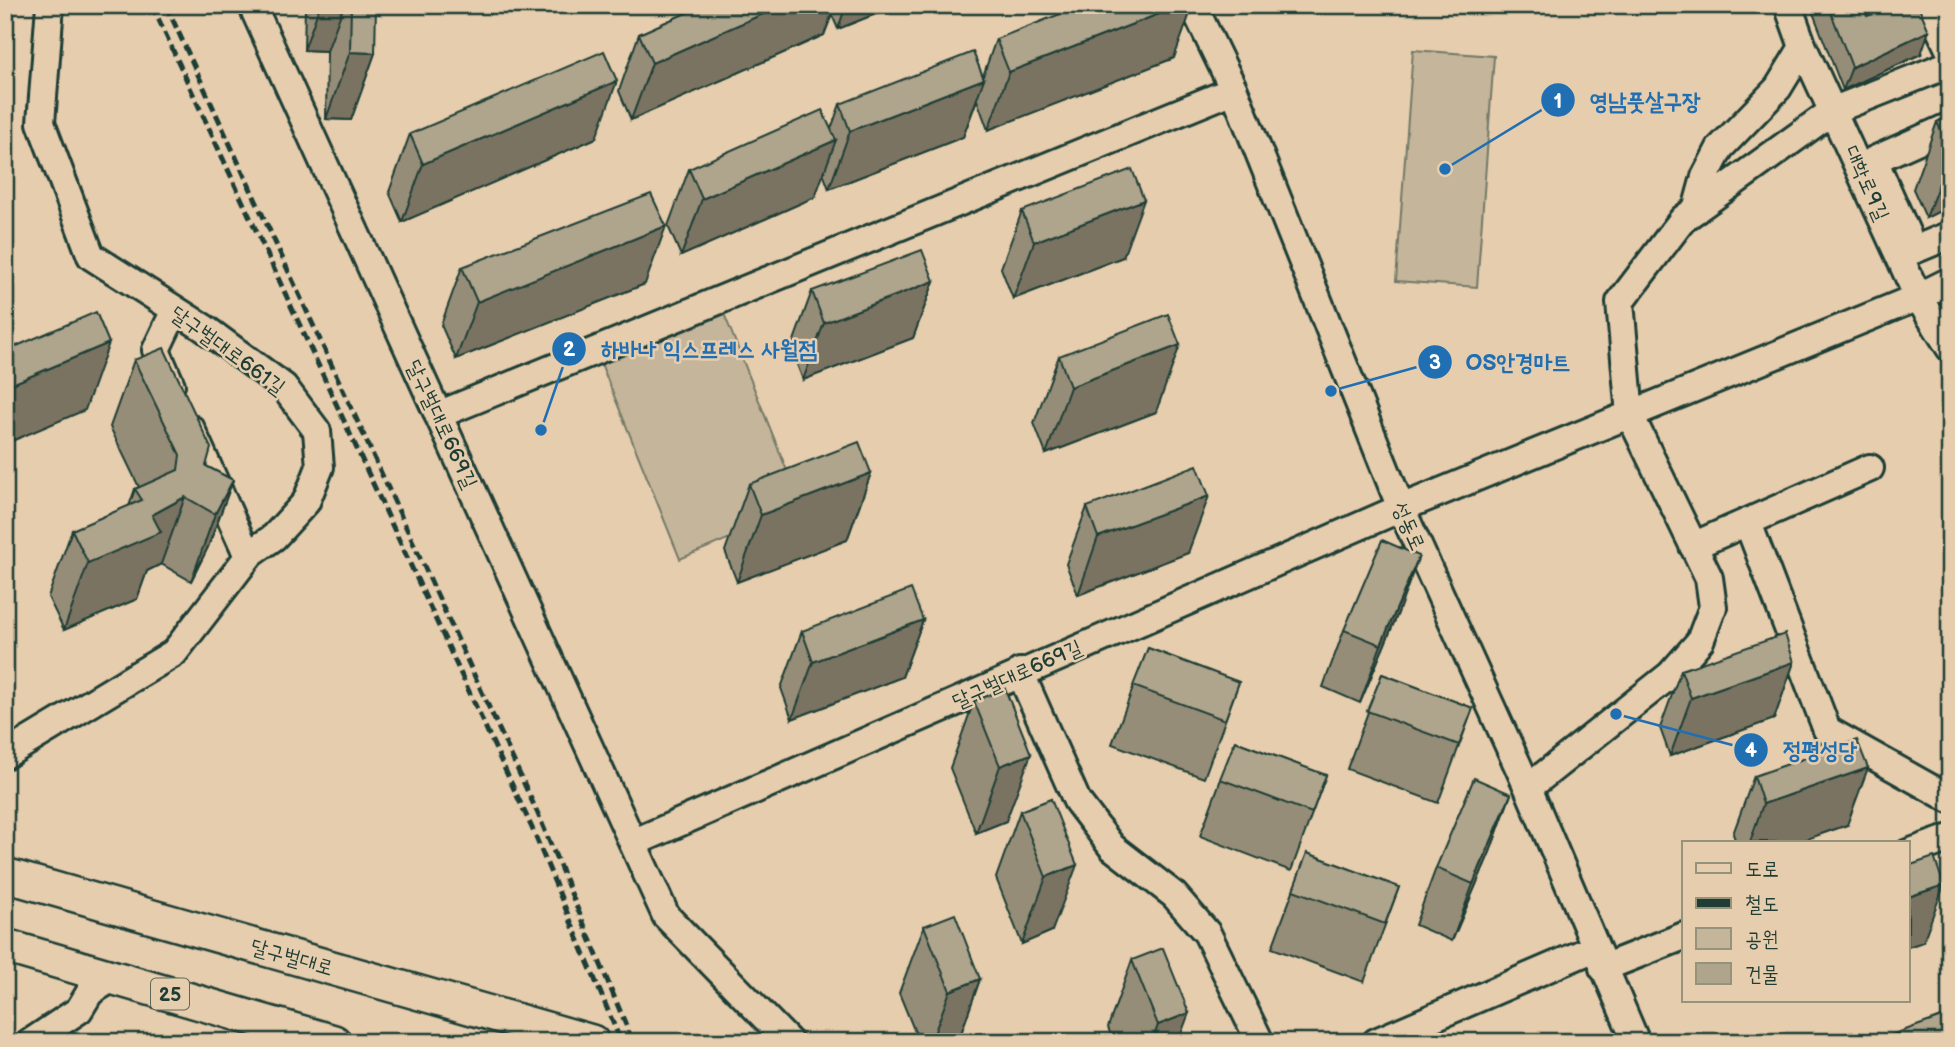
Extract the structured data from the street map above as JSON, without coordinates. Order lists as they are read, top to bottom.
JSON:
{
  "streets": {
    "main road": ["달구벌대로", "25"],
    "street": [
      "대학로9길",
      "달구벌대로661길",
      "달구벌대로669길",
      "성동로"
    ]
  },
  "crossings": [
    ["대학로9길", "달구벌대로669길"],
    ["달구벌대로669길", "성동로"]
  ],
  "places": [
    "영남풋살구장",
    "OS안경마트",
    "하바나 익스프레스 사월점",
    "정평성당"
  ],
  "legend": [
    "도로",
    "철도",
    "공원",
    "건물"
  ]
}
